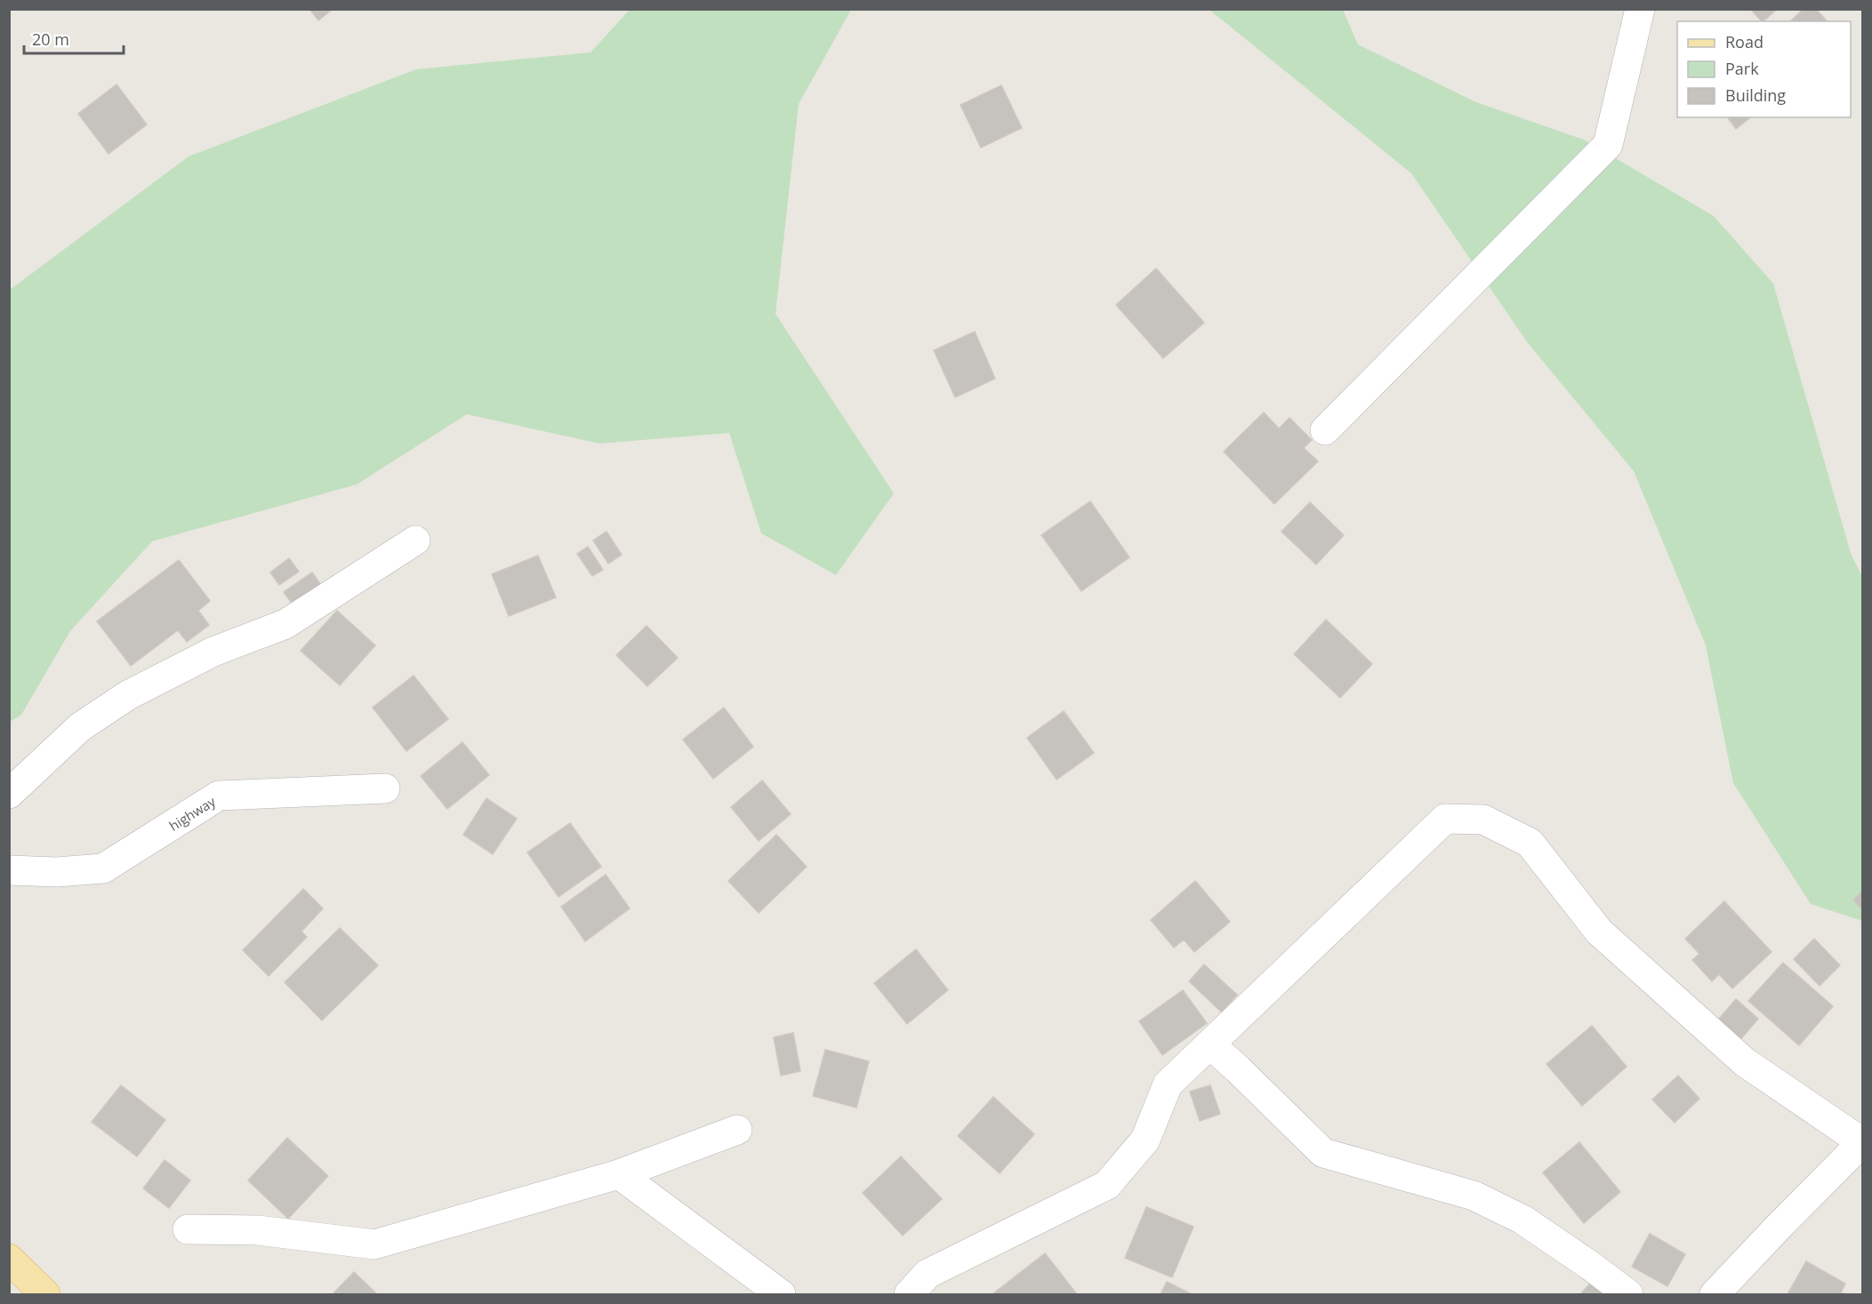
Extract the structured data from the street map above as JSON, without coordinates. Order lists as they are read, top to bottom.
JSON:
{
  "streets": {
    "street": ["highway"]
  },
  "legend": ["Road", "Park", "Building"],
  "scale_bar": "20 m"
}
